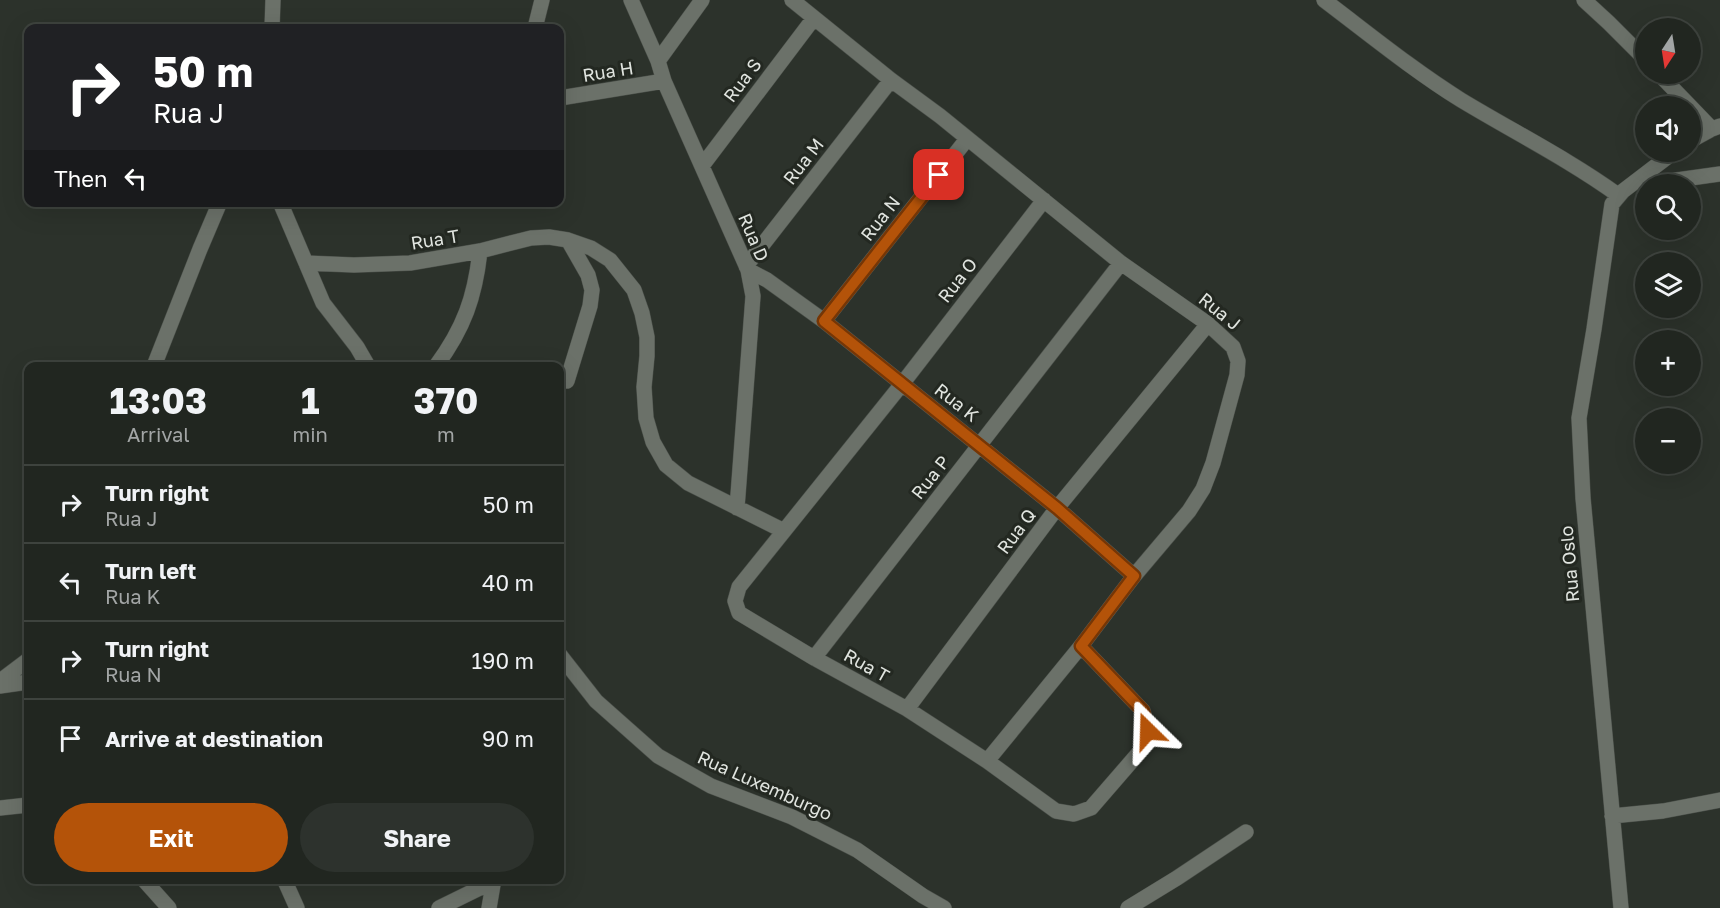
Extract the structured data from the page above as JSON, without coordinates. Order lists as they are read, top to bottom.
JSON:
{
  "streets": {
    "street": [
      "Rua H",
      "Rua S",
      "Rua M",
      "Rua N",
      "Rua D",
      "Rua T",
      "Rua O",
      "Rua J",
      "Rua K",
      "Rua P",
      "Rua Q",
      "Rua Oslo",
      "Rua Luxemburgo"
    ]
  },
  "crossings": [
    ["Rua H", "Rua D"],
    ["Rua S", "Rua D"],
    ["Rua S", "Rua J"],
    ["Rua M", "Rua D"],
    ["Rua M", "Rua J"],
    ["Rua M", "Rua K"],
    ["Rua N", "Rua J"],
    ["Rua N", "Rua K"],
    ["Rua D", "Rua T"],
    ["Rua D", "Rua K"],
    ["Rua T", "Rua O"],
    ["Rua T", "Rua J"],
    ["Rua T", "Rua K"],
    ["Rua T", "Rua P"],
    ["Rua T", "Rua Q"],
    ["Rua O", "Rua J"],
    ["Rua O", "Rua K"],
    ["Rua J", "Rua K"],
    ["Rua J", "Rua P"],
    ["Rua J", "Rua Q"],
    ["Rua K", "Rua P"],
    ["Rua K", "Rua Q"]
  ],
  "north": "bottom",
  "page": {
    "map_buttons": ["+", "−"],
    "turn": ["50 m", "Rua J"],
    "then": "Then",
    "eta": [
      "13:03",
      "Arrival",
      "1",
      "min",
      "370",
      "m"
    ],
    "list": [
      {
        "name": "Turn right",
        "note": "Rua J",
        "value": "50 m"
      },
      {
        "name": "Turn left",
        "note": "Rua K",
        "value": "40 m"
      },
      {
        "name": "Turn right",
        "note": "Rua N",
        "value": "190 m"
      },
      {
        "name": "Arrive at destination",
        "value": "90 m"
      }
    ],
    "buttons": ["Exit", "Share"]
  }
}
